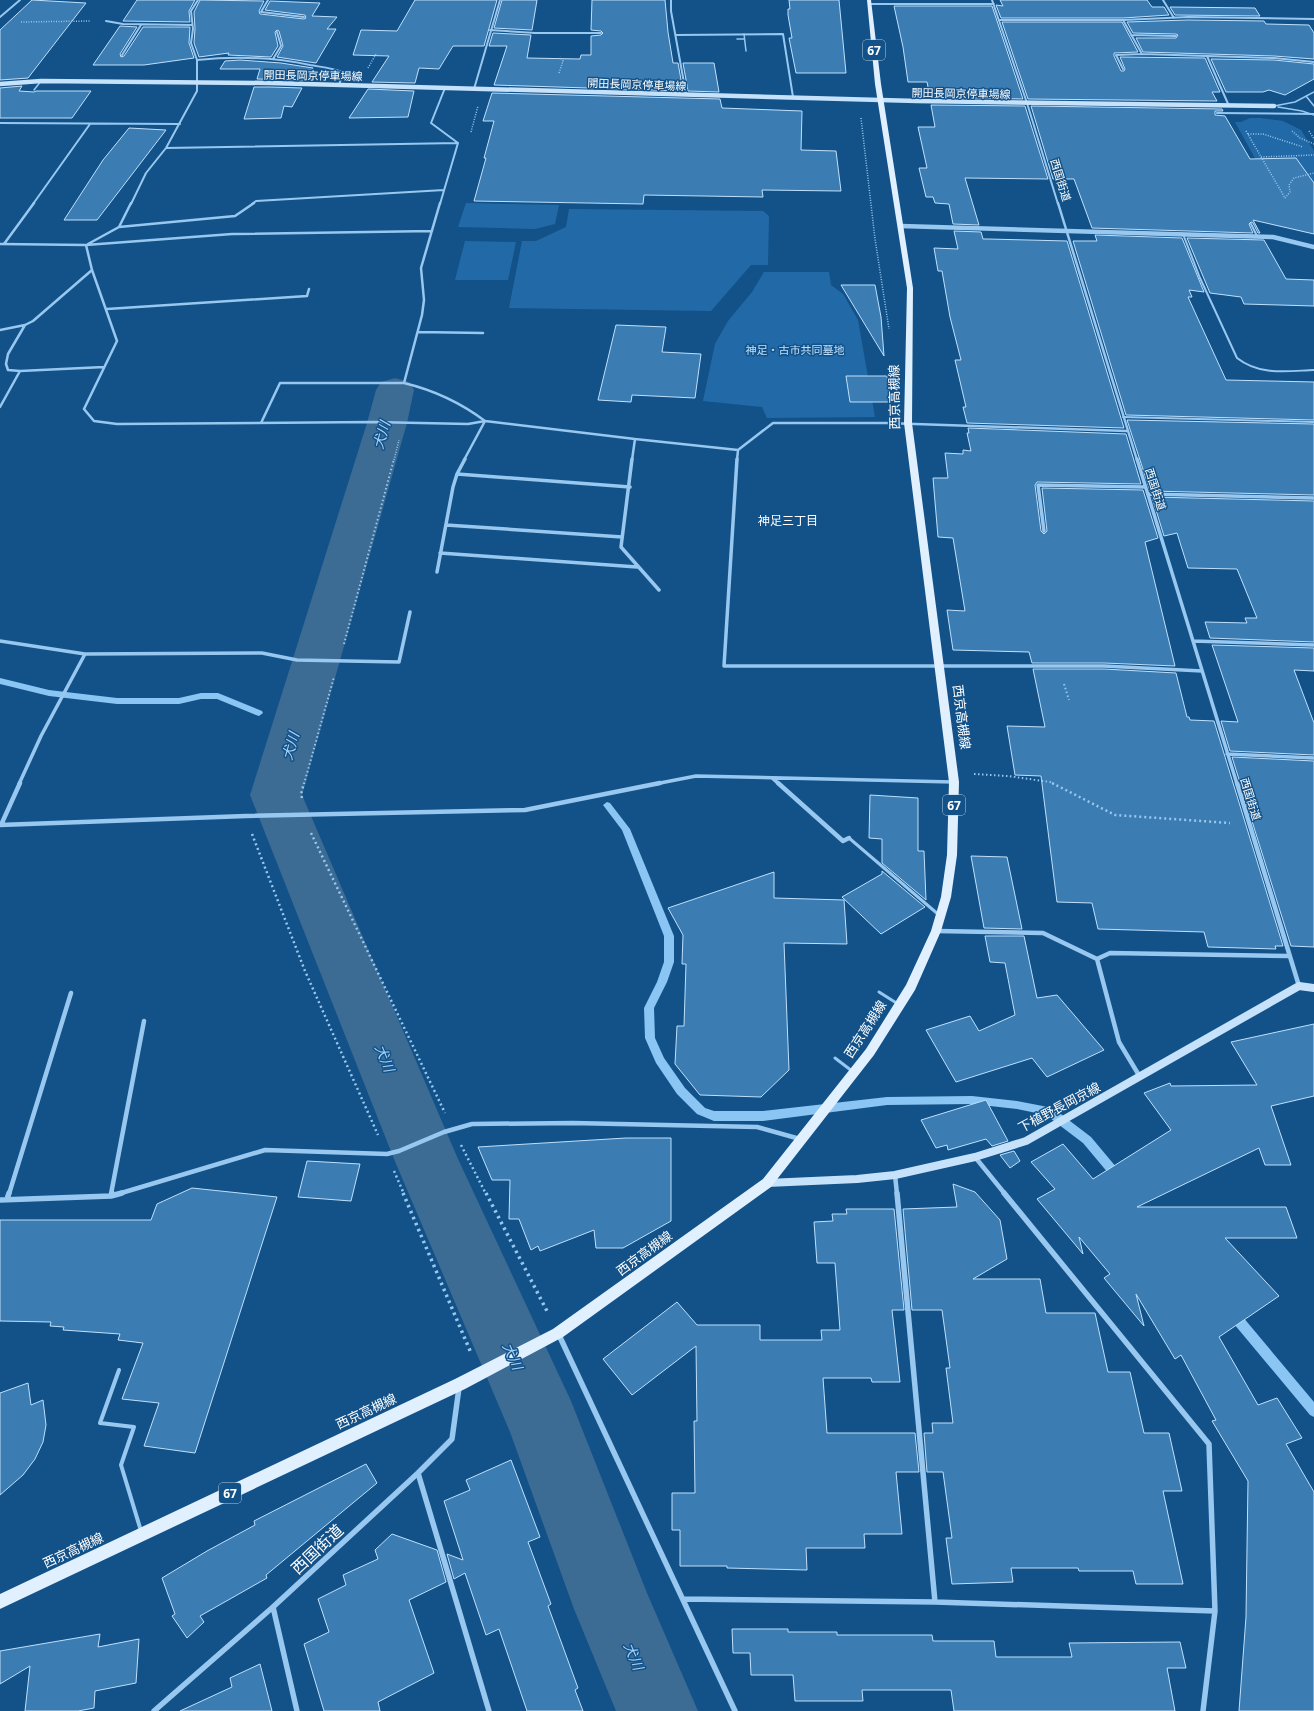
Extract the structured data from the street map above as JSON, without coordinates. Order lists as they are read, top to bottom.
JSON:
{
  "streets": {
    "main road": [
      "67",
      "開田長岡京停車場線",
      "西京高槻線",
      "下植野長岡京線"
    ],
    "street": ["西国街道"]
  },
  "crossings": [
    ["開田長岡京停車場線", "西国街道"],
    ["開田長岡京停車場線", "西京高槻線"],
    ["西国街道", "西京高槻線"],
    ["西国街道", "下植野長岡京線"],
    ["西京高槻線", "下植野長岡京線"]
  ],
  "districts": ["神足三丁目"],
  "water": ["犬川"],
  "parks": ["神足・古市共同墓地"]
}
